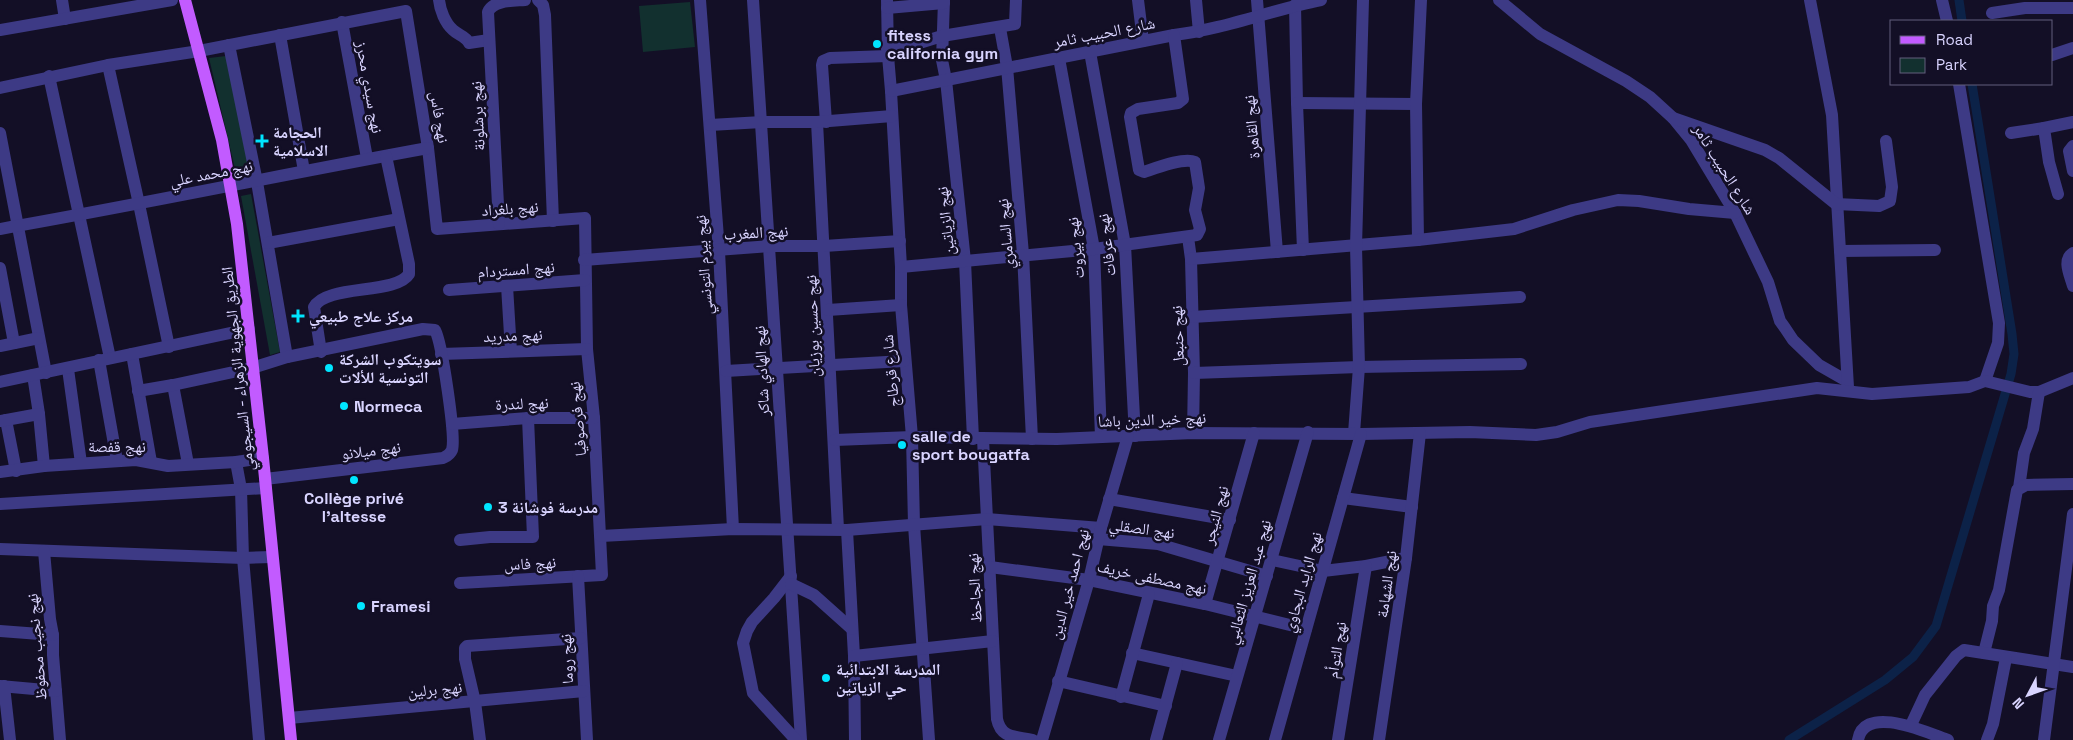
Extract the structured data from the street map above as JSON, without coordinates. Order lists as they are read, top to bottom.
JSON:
{
  "streets": {
    "main road": ["الطريق الجهوية الزهراء - السيجومي"],
    "street": [
      "شارع الحبيب ثامر",
      "نهج سيدي محرز",
      "نهج برشلونة",
      "نهج فاس",
      "نهج القاهرة",
      "نهج محمد علي",
      "نهج بلغراد",
      "نهج الزياتين",
      "نهج المغرب",
      "نهج السامري",
      "نهج عرفات",
      "نهج بيروت",
      "نهج بيرم التونسي",
      "نهج امستردام",
      "نهج حسين بوزيان",
      "نهج مدريد",
      "نهج حنبعل",
      "نهج الهادي شاكر",
      "شارع قرطاج",
      "نهج لندرة",
      "نهج فرصوفيا",
      "نهج خير الدين باشا",
      "نهج قفصة",
      "نهج ميلانو",
      "نهج النيجر",
      "نهج الصقلي",
      "نهج مصطفى خريف",
      "نهج عبد العزيز الثعالبي",
      "نهج الرايد البجاوي",
      "نهج احمد خير الدين",
      "نهج الشهامة",
      "نهج الجاحظ",
      "نهج نجيب محفوظ",
      "نهج التوأم",
      "نهج روما",
      "نهج برلين"
    ]
  },
  "crossings": [
    ["شارع الحبيب ثامر", "نهج القاهرة"],
    ["شارع الحبيب ثامر", "نهج الزياتين"],
    ["شارع الحبيب ثامر", "نهج السامري"],
    ["شارع الحبيب ثامر", "نهج عرفات"],
    ["شارع الحبيب ثامر", "نهج بيروت"],
    ["شارع الحبيب ثامر", "نهج حنبعل"],
    ["شارع الحبيب ثامر", "شارع قرطاج"],
    ["شارع الحبيب ثامر", "نهج خير الدين باشا"],
    ["نهج سيدي محرز", "نهج فاس"],
    ["نهج سيدي محرز", "نهج محمد علي"],
    ["نهج برشلونة", "نهج بلغراد"],
    ["نهج فاس", "نهج محمد علي"],
    ["نهج فاس", "نهج بلغراد"],
    ["نهج فاس", "نهج فرصوفيا"],
    ["نهج فاس", "نهج روما"],
    ["نهج محمد علي", "الطريق الجهوية الزهراء - السيجومي"],
    ["نهج بلغراد", "نهج فرصوفيا"],
    ["نهج الزياتين", "نهج خير الدين باشا"],
    ["نهج الزياتين", "نهج الجاحظ"],
    ["نهج المغرب", "نهج بيرم التونسي"],
    ["نهج المغرب", "نهج حسين بوزيان"],
    ["نهج المغرب", "نهج الهادي شاكر"],
    ["نهج المغرب", "شارع قرطاج"],
    ["نهج المغرب", "نهج فرصوفيا"],
    ["نهج السامري", "نهج خير الدين باشا"],
    ["نهج عرفات", "نهج خير الدين باشا"],
    ["نهج عرفات", "نهج احمد خير الدين"],
    ["نهج بيروت", "نهج خير الدين باشا"],
    ["نهج بيرم التونسي", "نهج الصقلي"],
    ["نهج امستردام", "نهج فرصوفيا"],
    ["نهج حسين بوزيان", "شارع قرطاج"],
    ["نهج حسين بوزيان", "نهج خير الدين باشا"],
    ["نهج حسين بوزيان", "نهج الصقلي"],
    ["نهج مدريد", "نهج فرصوفيا"],
    ["نهج مدريد", "نهج ميلانو"],
    ["نهج حنبعل", "نهج خير الدين باشا"],
    ["الطريق الجهوية الزهراء - السيجومي", "نهج قفصة"],
    ["الطريق الجهوية الزهراء - السيجومي", "نهج ميلانو"],
    ["الطريق الجهوية الزهراء - السيجومي", "نهج برلين"],
    ["نهج الهادي شاكر", "نهج الصقلي"],
    ["شارع قرطاج", "نهج خير الدين باشا"],
    ["شارع قرطاج", "نهج الصقلي"],
    ["نهج لندرة", "نهج فرصوفيا"],
    ["نهج لندرة", "نهج ميلانو"],
    ["نهج فرصوفيا", "نهج الصقلي"],
    ["نهج خير الدين باشا", "نهج النيجر"],
    ["نهج خير الدين باشا", "نهج عبد العزيز الثعالبي"],
    ["نهج خير الدين باشا", "نهج الرايد البجاوي"],
    ["نهج خير الدين باشا", "نهج احمد خير الدين"],
    ["نهج خير الدين باشا", "نهج الشهامة"],
    ["نهج خير الدين باشا", "نهج الجاحظ"],
    ["نهج النيجر", "نهج الصقلي"],
    ["نهج النيجر", "نهج مصطفى خريف"],
    ["نهج الصقلي", "نهج عبد العزيز الثعالبي"],
    ["نهج الصقلي", "نهج احمد خير الدين"],
    ["نهج الصقلي", "نهج الجاحظ"],
    ["نهج مصطفى خريف", "نهج عبد العزيز الثعالبي"],
    ["نهج مصطفى خريف", "نهج الرايد البجاوي"],
    ["نهج مصطفى خريف", "نهج احمد خير الدين"],
    ["نهج مصطفى خريف", "نهج الجاحظ"],
    ["نهج روما", "نهج برلين"]
  ],
  "places": {
    "other": [
      "fitess california gym",
      "سويتكوب الشركة التونسية للألات",
      "Normeca",
      "salle de sport bougatfa",
      "Collège privé l'altesse",
      "مدرسة فوشانة 3",
      "Framesi",
      "المدرسة الابتدائية حي الزياتين"
    ],
    "health": ["الحجامة الاسلامية", "مركز علاج طبيعي"]
  },
  "legend": ["Road", "Park"],
  "north": "bottom left"
}
